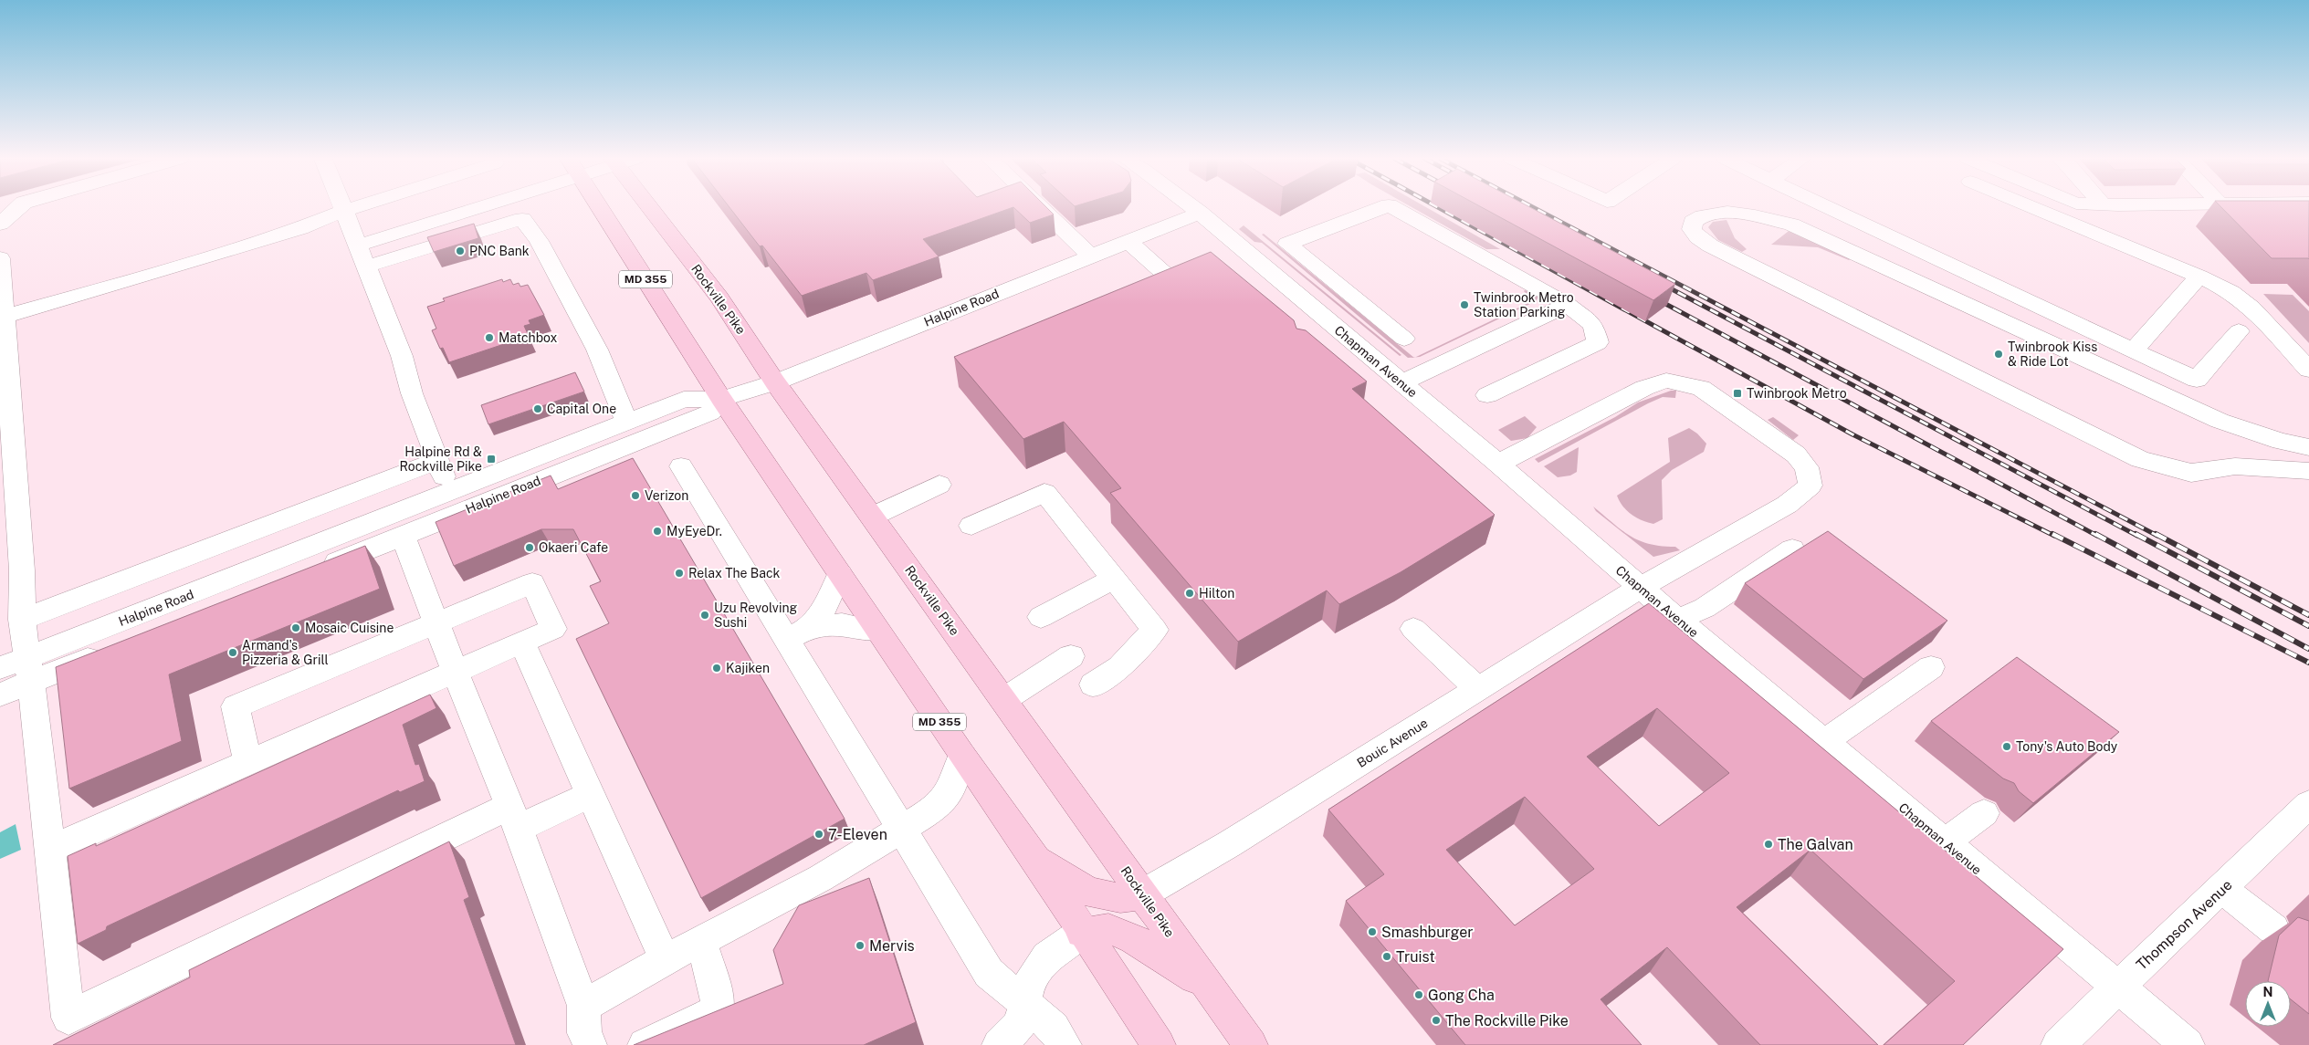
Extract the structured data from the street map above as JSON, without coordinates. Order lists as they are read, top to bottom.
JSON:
{
  "streets": {
    "main road": ["MD 355", "Rockville Pike"],
    "street": [
      "Halpine Road",
      "Chapman Avenue",
      "Bouic Avenue",
      "Thompson Avenue"
    ]
  },
  "crossings": [
    ["MD 355", "Halpine Road"],
    ["Rockville Pike", "Halpine Road"],
    ["Rockville Pike", "Bouic Avenue"],
    ["Halpine Road", "Chapman Avenue"],
    ["Chapman Avenue", "Bouic Avenue"],
    ["Chapman Avenue", "Thompson Avenue"]
  ],
  "places": {
    "other": [
      "PNC Bank",
      "Twinbrook Metro Station Parking",
      "Matchbox",
      "Twinbrook Kiss & Ride Lot",
      "Capital One",
      "Verizon",
      "MyEyeDr.",
      "Okaeri Cafe",
      "Relax The Back",
      "Hilton",
      "Uzu Revolving Sushi",
      "Mosaic Cuisine",
      "Armand's Pizzeria & Grill",
      "Kajiken",
      "Tony's Auto Body",
      "7-Eleven",
      "The Galvan",
      "Smashburger",
      "Mervis",
      "Truist",
      "Gong Cha",
      "The Rockville Pike"
    ],
    "transit": ["Twinbrook Metro", "Halpine Rd & Rockville Pike"]
  },
  "north": "top"
}
